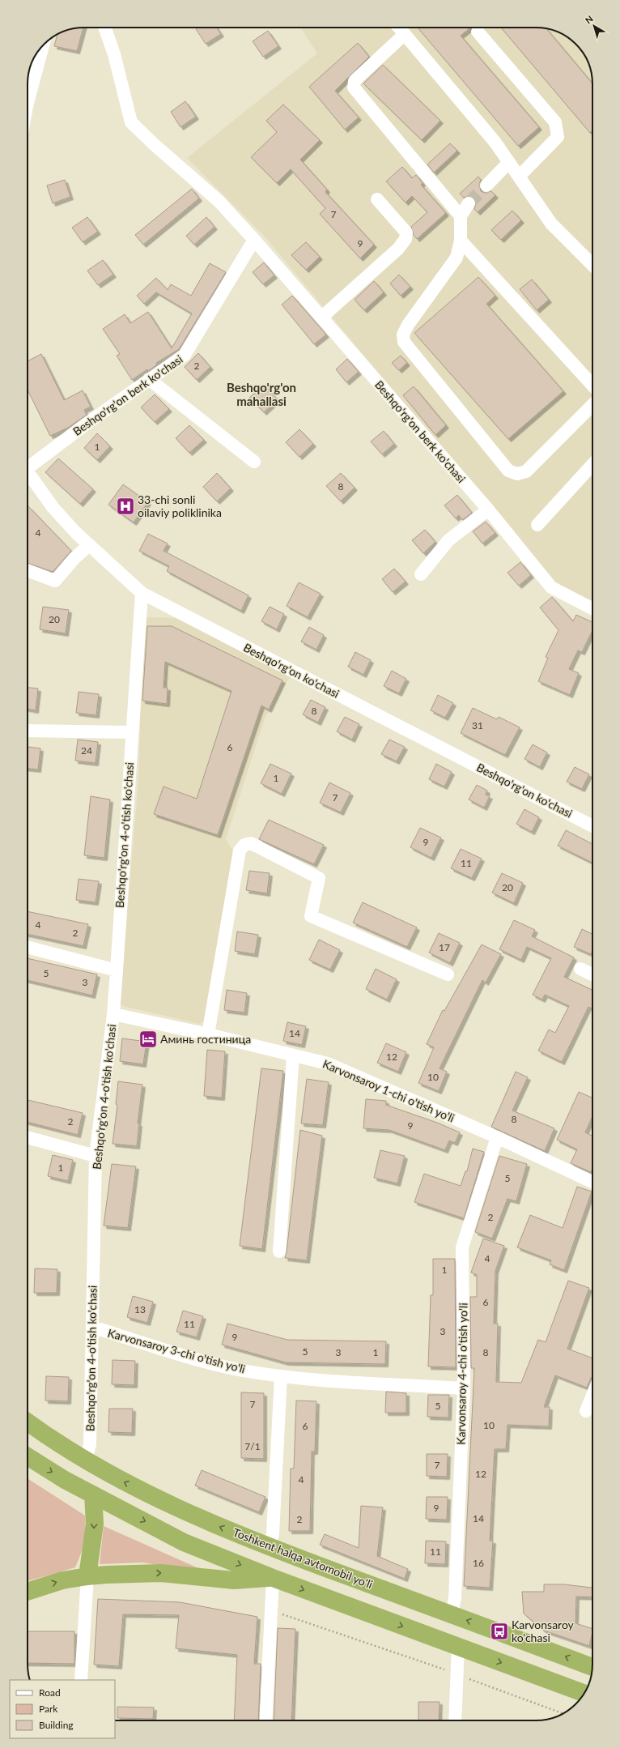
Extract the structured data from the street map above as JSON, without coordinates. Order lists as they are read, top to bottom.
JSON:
{
  "streets": {
    "highway": ["Toshkent halqa avtomobil yo'li"],
    "street": [
      "Beshqo'rg'on berk ko'chasi",
      "Beshqo'rg'on ko'chasi",
      "Beshqo'rg'on 4-o'tish ko'chasi",
      "Karvonsaroy 1-chi o'tish yo'li",
      "Karvonsaroy 3-chi o'tish yo'li",
      "Karvonsaroy 4-chi o'tish yo'li"
    ]
  },
  "crossings": [
    ["Beshqo'rg'on ko'chasi", "Beshqo'rg'on 4-o'tish ko'chasi"],
    ["Beshqo'rg'on 4-o'tish ko'chasi", "Karvonsaroy 1-chi o'tish yo'li"],
    ["Beshqo'rg'on 4-o'tish ko'chasi", "Karvonsaroy 3-chi o'tish yo'li"],
    ["Beshqo'rg'on 4-o'tish ko'chasi", "Toshkent halqa avtomobil yo'li"],
    ["Karvonsaroy 1-chi o'tish yo'li", "Karvonsaroy 4-chi o'tish yo'li"],
    ["Karvonsaroy 3-chi o'tish yo'li", "Karvonsaroy 4-chi o'tish yo'li"],
    ["Karvonsaroy 4-chi o'tish yo'li", "Toshkent halqa avtomobil yo'li"]
  ],
  "districts": ["Beshqo'rg'on mahallasi"],
  "places": {
    "hospital": ["33-chi sonli oilaviy poliklinika"],
    "hotel": ["Аминь гостиница"],
    "bus stop": ["Karvonsaroy ko'chasi"]
  },
  "house_numbers": [
    "7",
    "9",
    "2",
    "1",
    "8",
    "4",
    "20",
    "8",
    "31",
    "6",
    "24",
    "1",
    "7",
    "9",
    "11",
    "20",
    "4",
    "2",
    "17",
    "5",
    "3",
    "14",
    "12",
    "10",
    "8",
    "2",
    "9",
    "1",
    "5",
    "2",
    "4",
    "1",
    "6",
    "13",
    "11",
    "3",
    "9",
    "5",
    "3",
    "1",
    "8",
    "7",
    "5",
    "10",
    "6",
    "7/1",
    "7",
    "12",
    "4",
    "9",
    "14",
    "2",
    "11",
    "16"
  ],
  "legend": ["Road", "Park", "Building"],
  "north": "top left"
}
